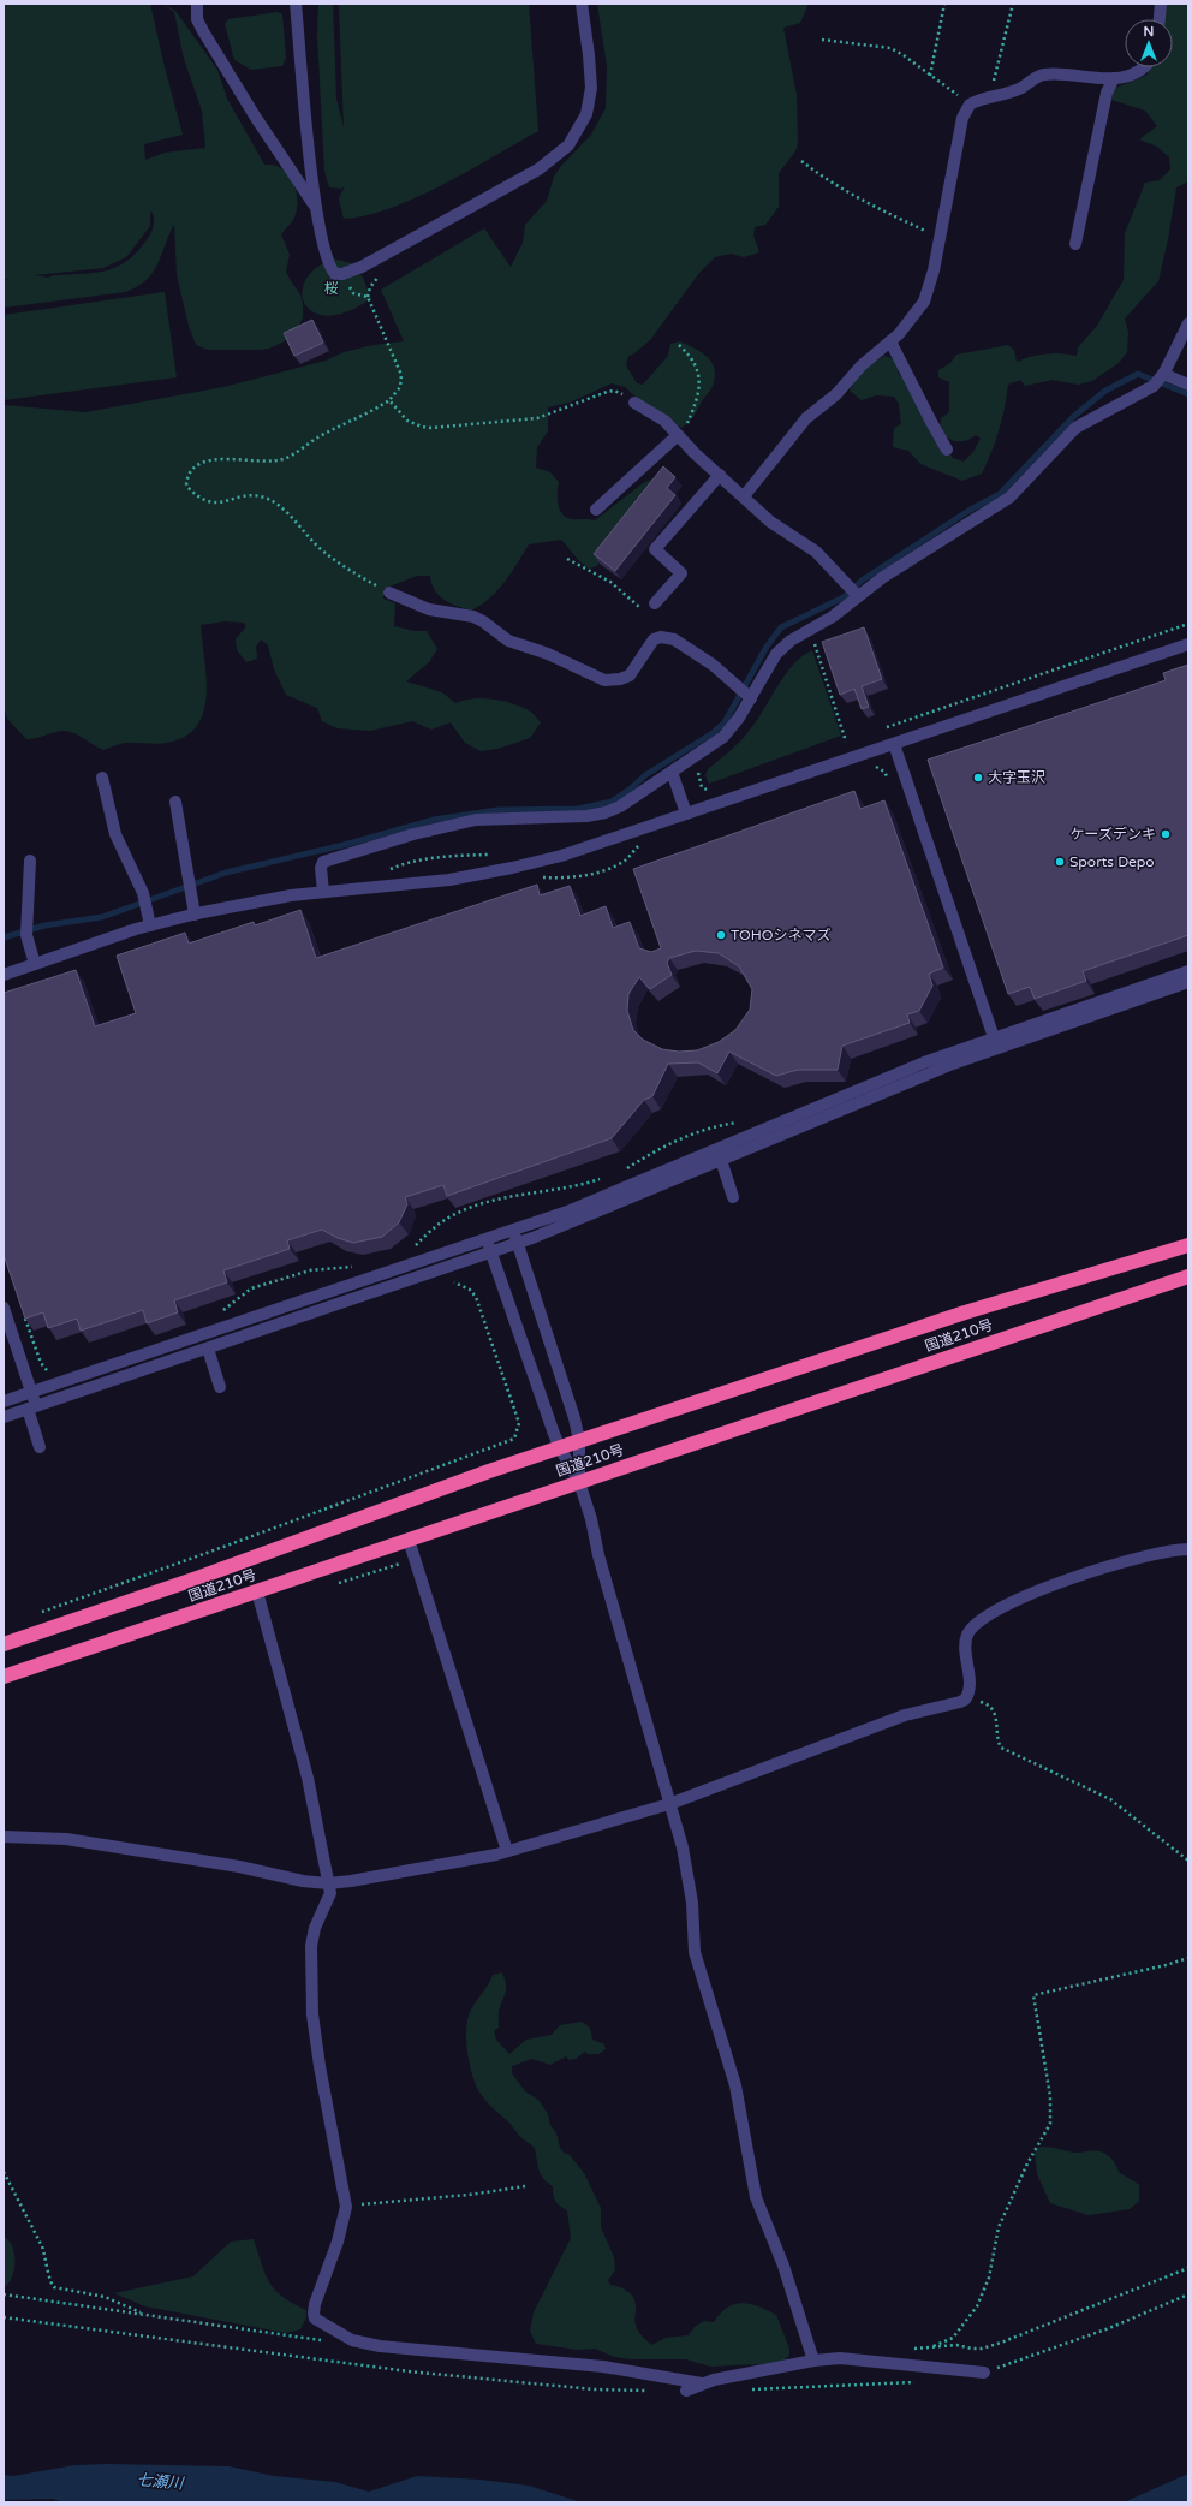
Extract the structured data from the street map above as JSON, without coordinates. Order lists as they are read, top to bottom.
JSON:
{
  "streets": {
    "highway": ["国道210号"]
  },
  "water": ["七瀬川"],
  "parks": ["桜"],
  "places": [
    "大字玉沢",
    "ケーズデンキ",
    "Sports Depo",
    "TOHOシネマズ"
  ],
  "north": "top"
}
